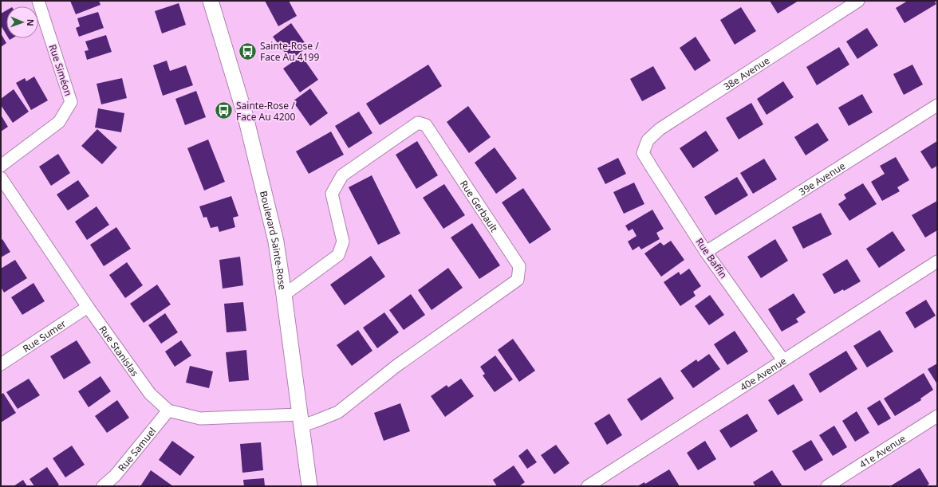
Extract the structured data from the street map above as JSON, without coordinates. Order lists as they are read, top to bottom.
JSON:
{
  "streets": {
    "street": [
      "Rue Siméon",
      "38e Avenue",
      "39e Avenue",
      "Rue Gerbault",
      "Boulevard Sainte-Rose",
      "Rue Baffin",
      "Rue Sumer",
      "Rue Stanislas",
      "40e Avenue",
      "Rue Samuel",
      "41e Avenue"
    ]
  },
  "crossings": [
    ["38e Avenue", "Rue Baffin"],
    ["39e Avenue", "Rue Baffin"],
    ["Rue Gerbault", "Boulevard Sainte-Rose"],
    ["Rue Gerbault", "Rue Stanislas"],
    ["Boulevard Sainte-Rose", "Rue Stanislas"],
    ["Rue Baffin", "40e Avenue"],
    ["Rue Sumer", "Rue Stanislas"],
    ["Rue Stanislas", "Rue Samuel"]
  ],
  "places": {
    "bus stop": ["Sainte-Rose / Face Au 4199", "Sainte-Rose / Face Au 4200"]
  },
  "north": "right"
}
